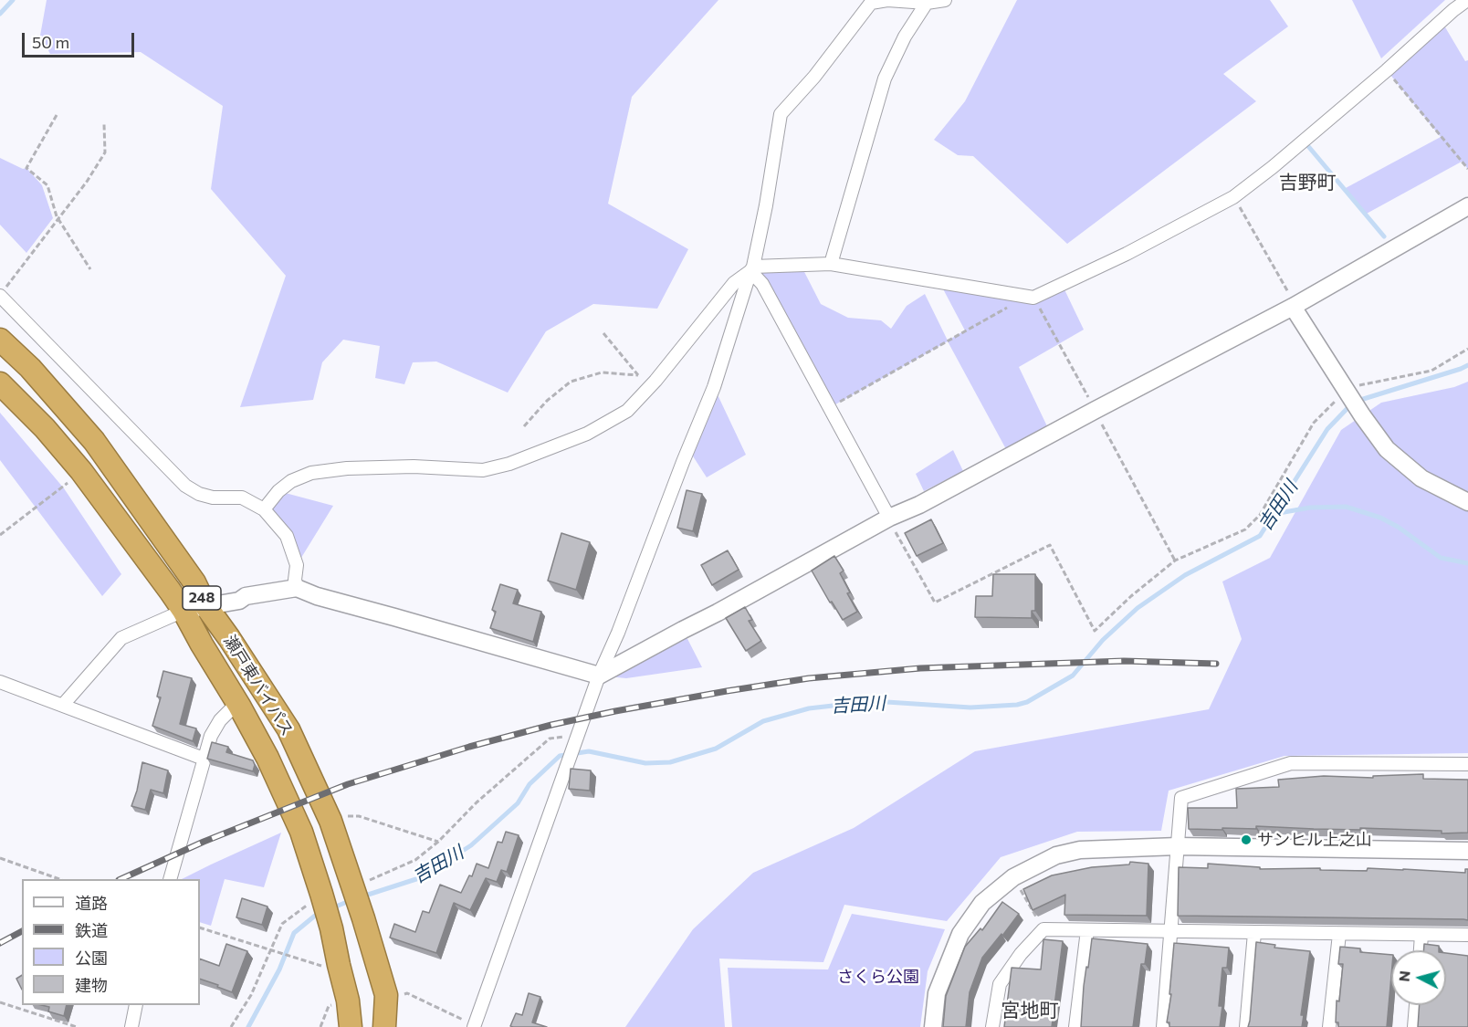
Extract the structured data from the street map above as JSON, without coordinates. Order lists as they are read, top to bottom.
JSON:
{
  "streets": {
    "highway": ["248", "瀬戸東バイパス"]
  },
  "districts": ["吉野町", "宮地町"],
  "water": ["吉田川"],
  "parks": ["さくら公園"],
  "places": ["サンヒル上之山"],
  "legend": [
    "道路",
    "鉄道",
    "公園",
    "建物"
  ],
  "scale_bar": "50 m",
  "north": "left"
}
